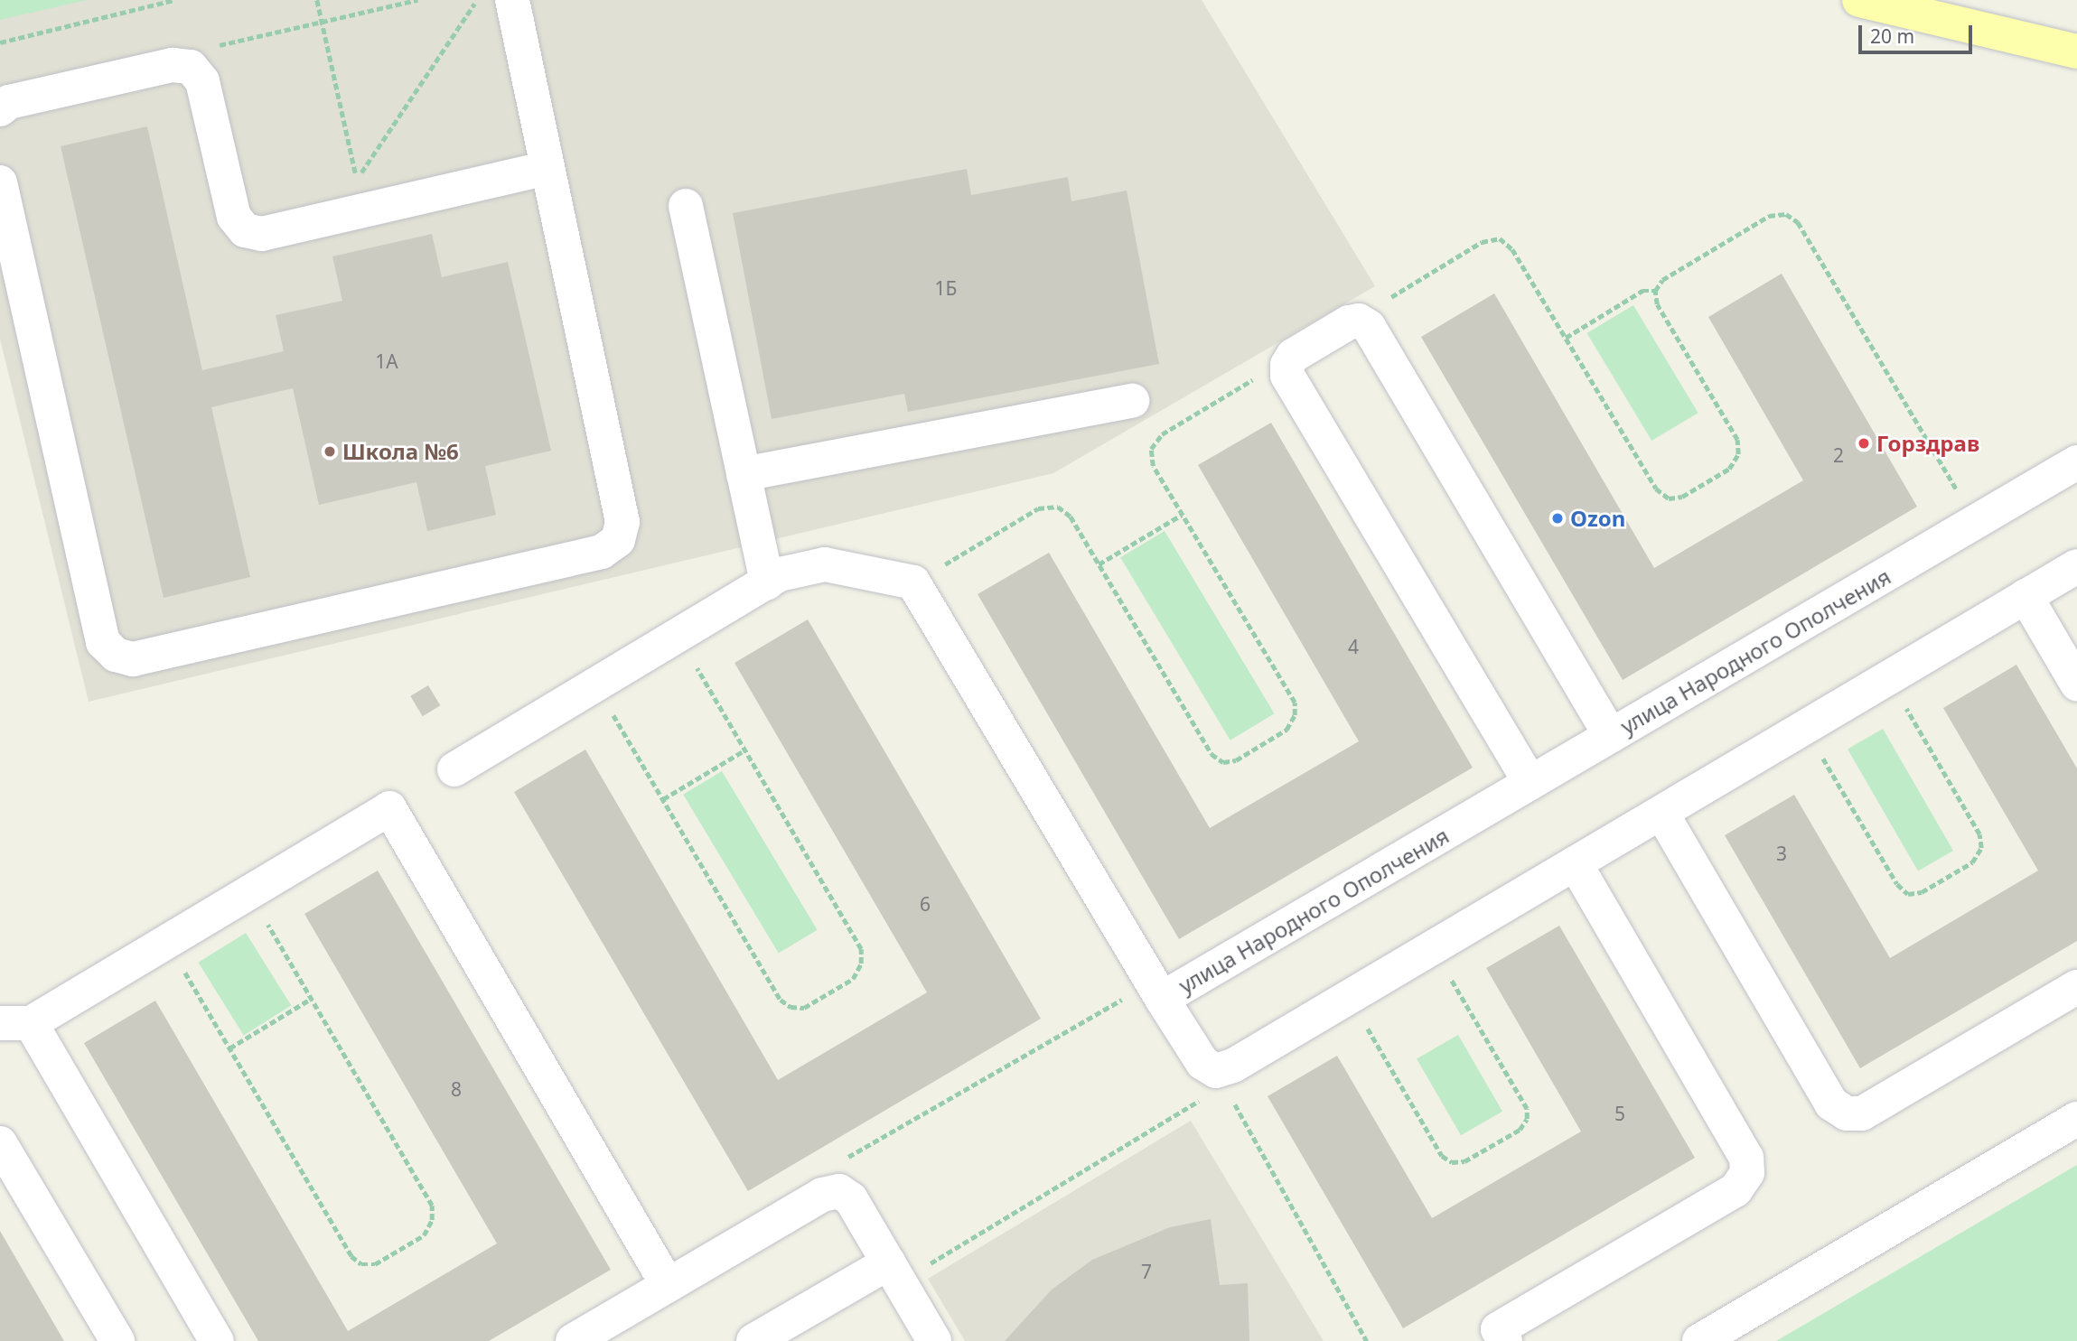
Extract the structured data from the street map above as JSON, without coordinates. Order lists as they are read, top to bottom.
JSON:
{
  "streets": {
    "street": ["улица Народного Ополчения"]
  },
  "places": ["Горздрав", "Школа №6", "Ozon"],
  "house_numbers": [
    "1Б",
    "1А",
    "2",
    "4",
    "3",
    "6",
    "8",
    "5",
    "7"
  ],
  "scale_bar": "20 m"
}
